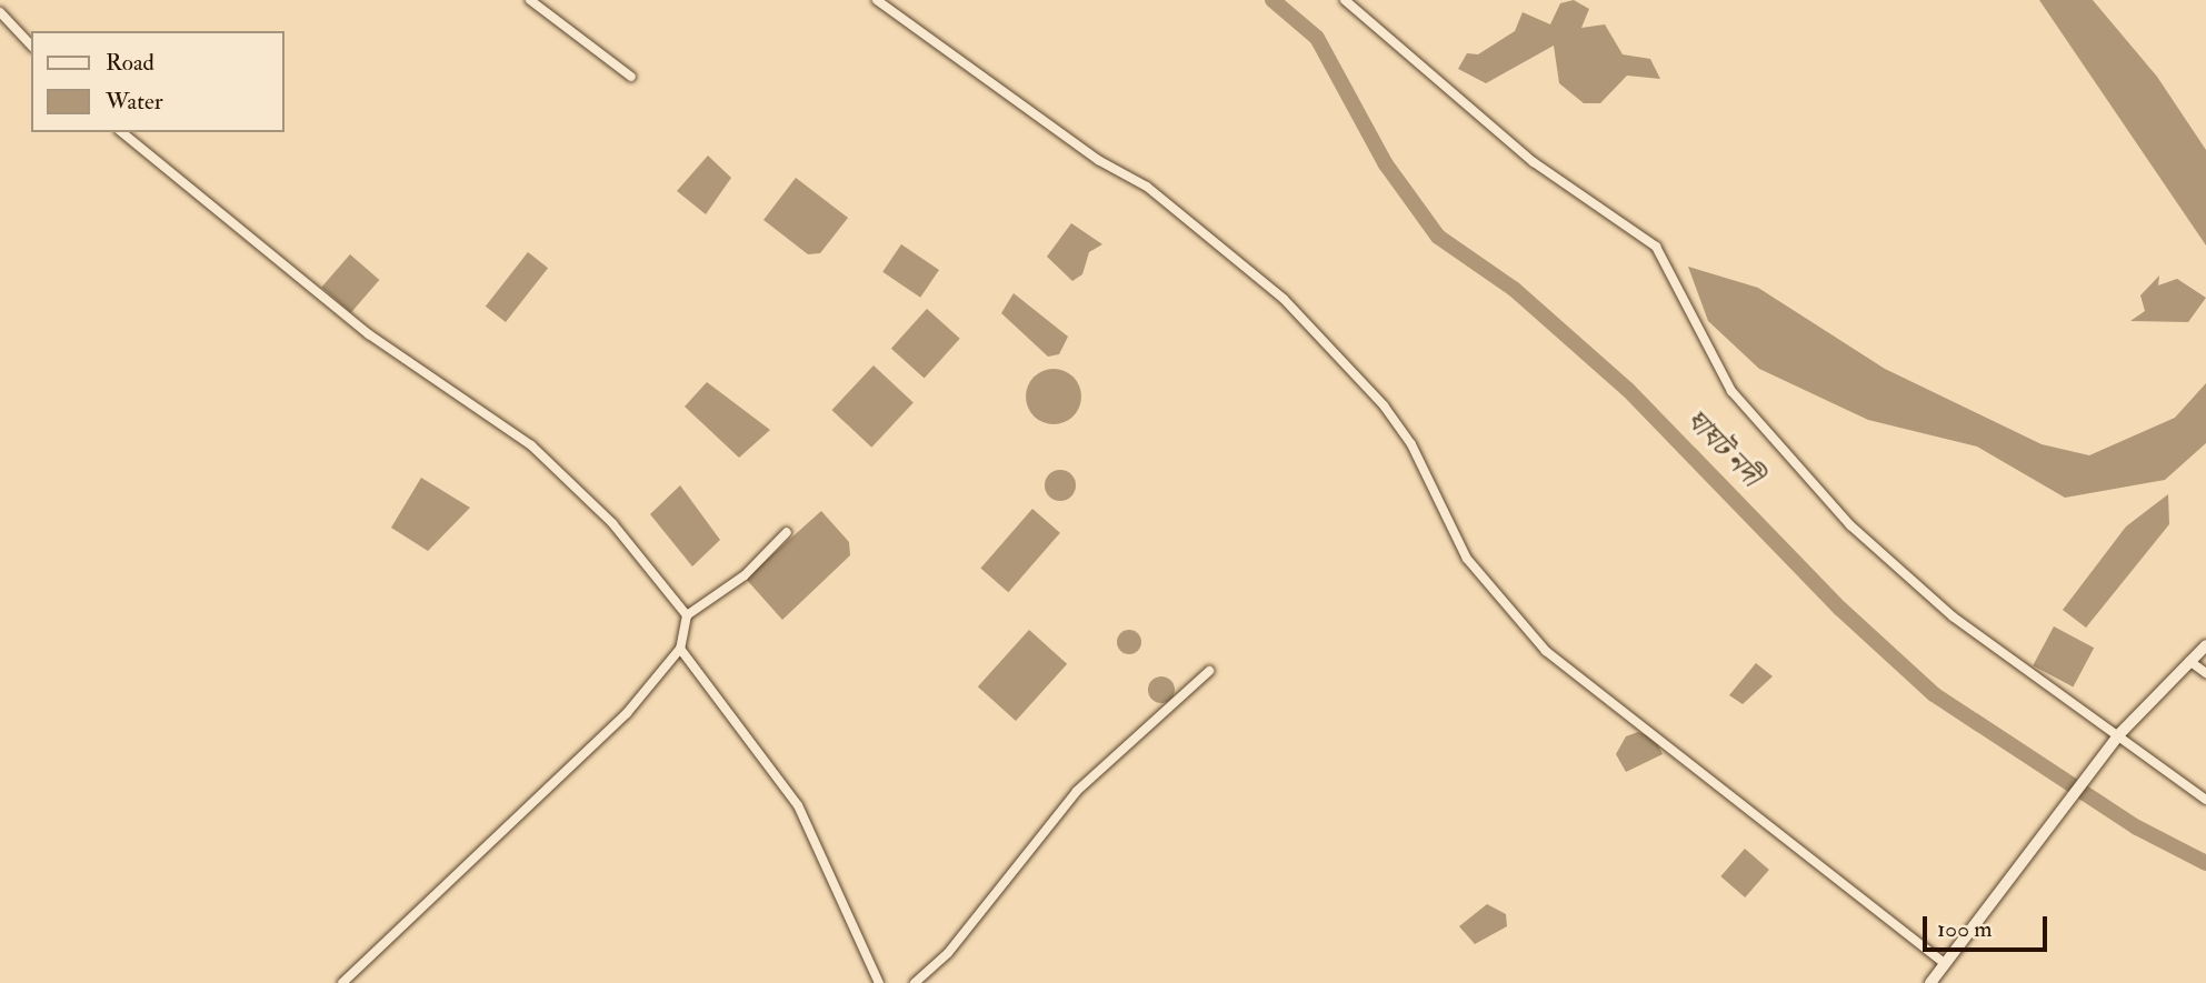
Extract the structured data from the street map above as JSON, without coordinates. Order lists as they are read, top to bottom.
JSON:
{
  "water": ["ঘাঘট নদী"],
  "legend": ["Road", "Water"],
  "scale_bar": "100 m"
}
